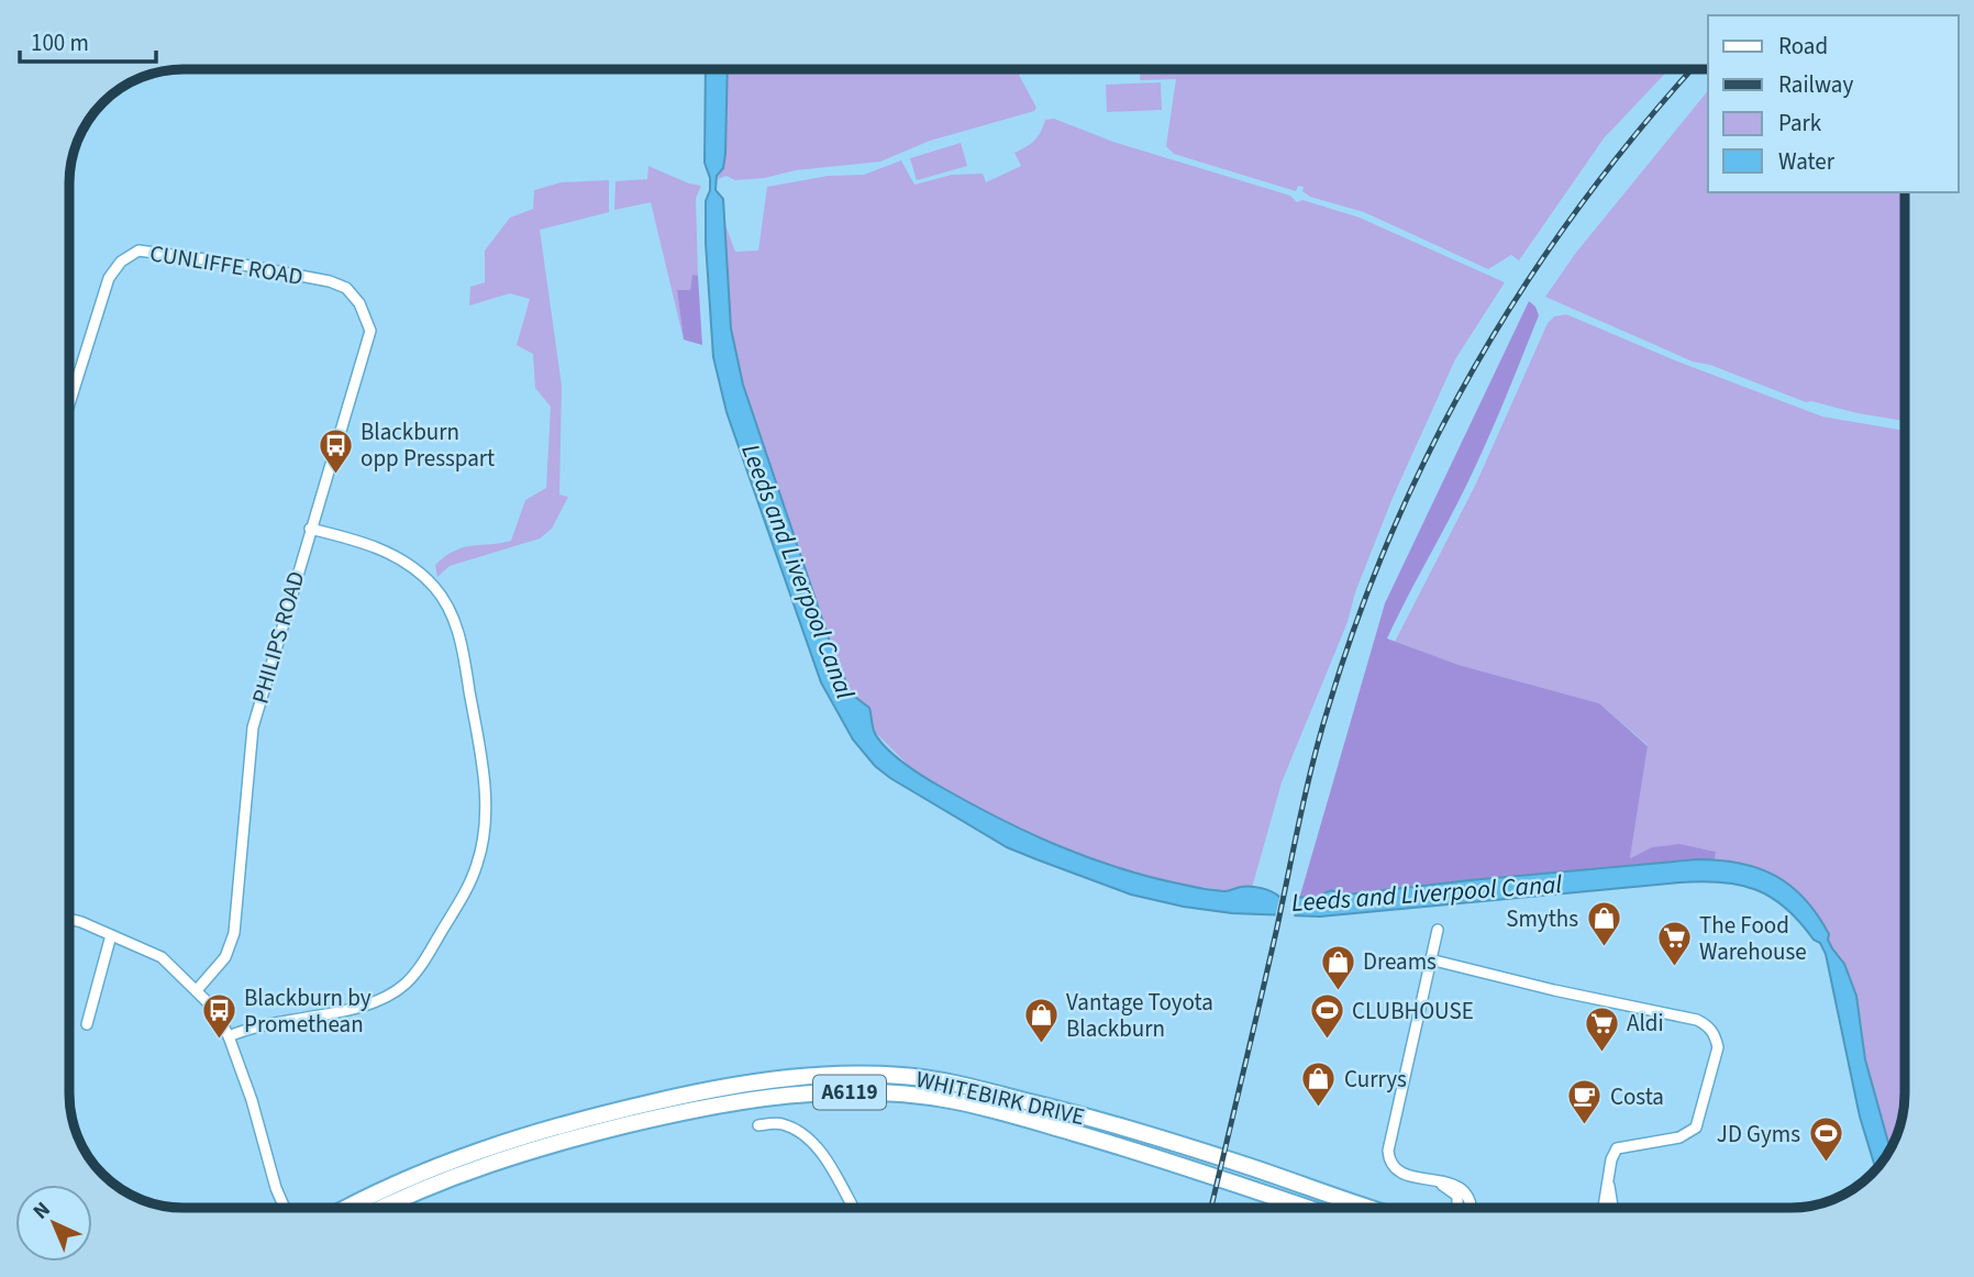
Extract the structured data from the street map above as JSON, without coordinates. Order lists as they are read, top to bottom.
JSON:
{
  "streets": {
    "highway": ["A6119", "WHITEBIRK DRIVE"],
    "street": ["CUNLIFFE ROAD", "PHILIPS ROAD"]
  },
  "crossings": [
    ["CUNLIFFE ROAD", "PHILIPS ROAD"]
  ],
  "water": ["Leeds and Liverpool Canal"],
  "places": {
    "bus stop": ["Blackburn opp Presspart", "Blackburn by Promethean"],
    "shop": [
      "Smyths",
      "Dreams",
      "Vantage Toyota Blackburn",
      "Currys"
    ],
    "supermarket": ["The Food Warehouse", "Aldi"],
    "sports": ["CLUBHOUSE", "JD Gyms"],
    "cafe": ["Costa"]
  },
  "legend": [
    "Road",
    "Railway",
    "Park",
    "Water"
  ],
  "scale_bar": "100 m",
  "north": "top left"
}
